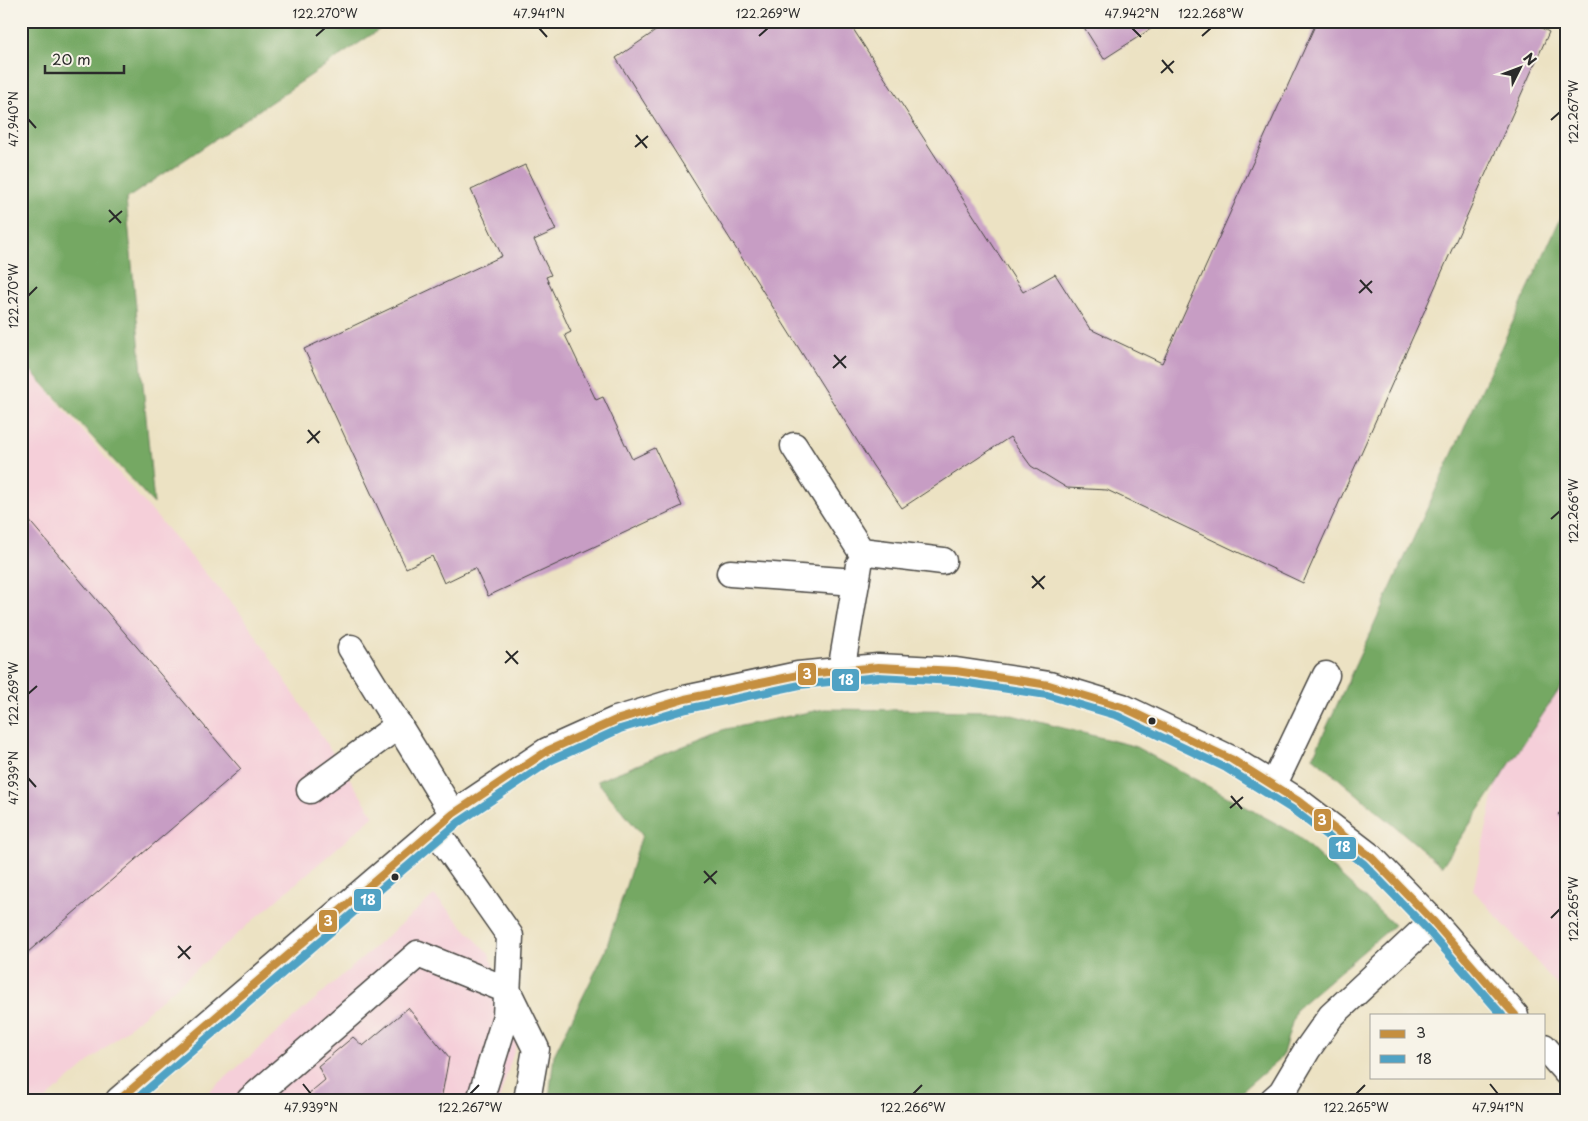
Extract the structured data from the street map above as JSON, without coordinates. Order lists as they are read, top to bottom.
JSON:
{
  "lines": ["transit line 3", "transit line 18"],
  "legend": ["3", "18"],
  "scale_bar": "20 m",
  "north": "top right",
  "coordinates": [
    "122.270°W",
    "47.941°N",
    "122.269°W",
    "47.942°N",
    "122.268°W",
    "122.267°W",
    "47.940°N",
    "122.266°W",
    "47.939°N",
    "122.265°W"
  ]
}
